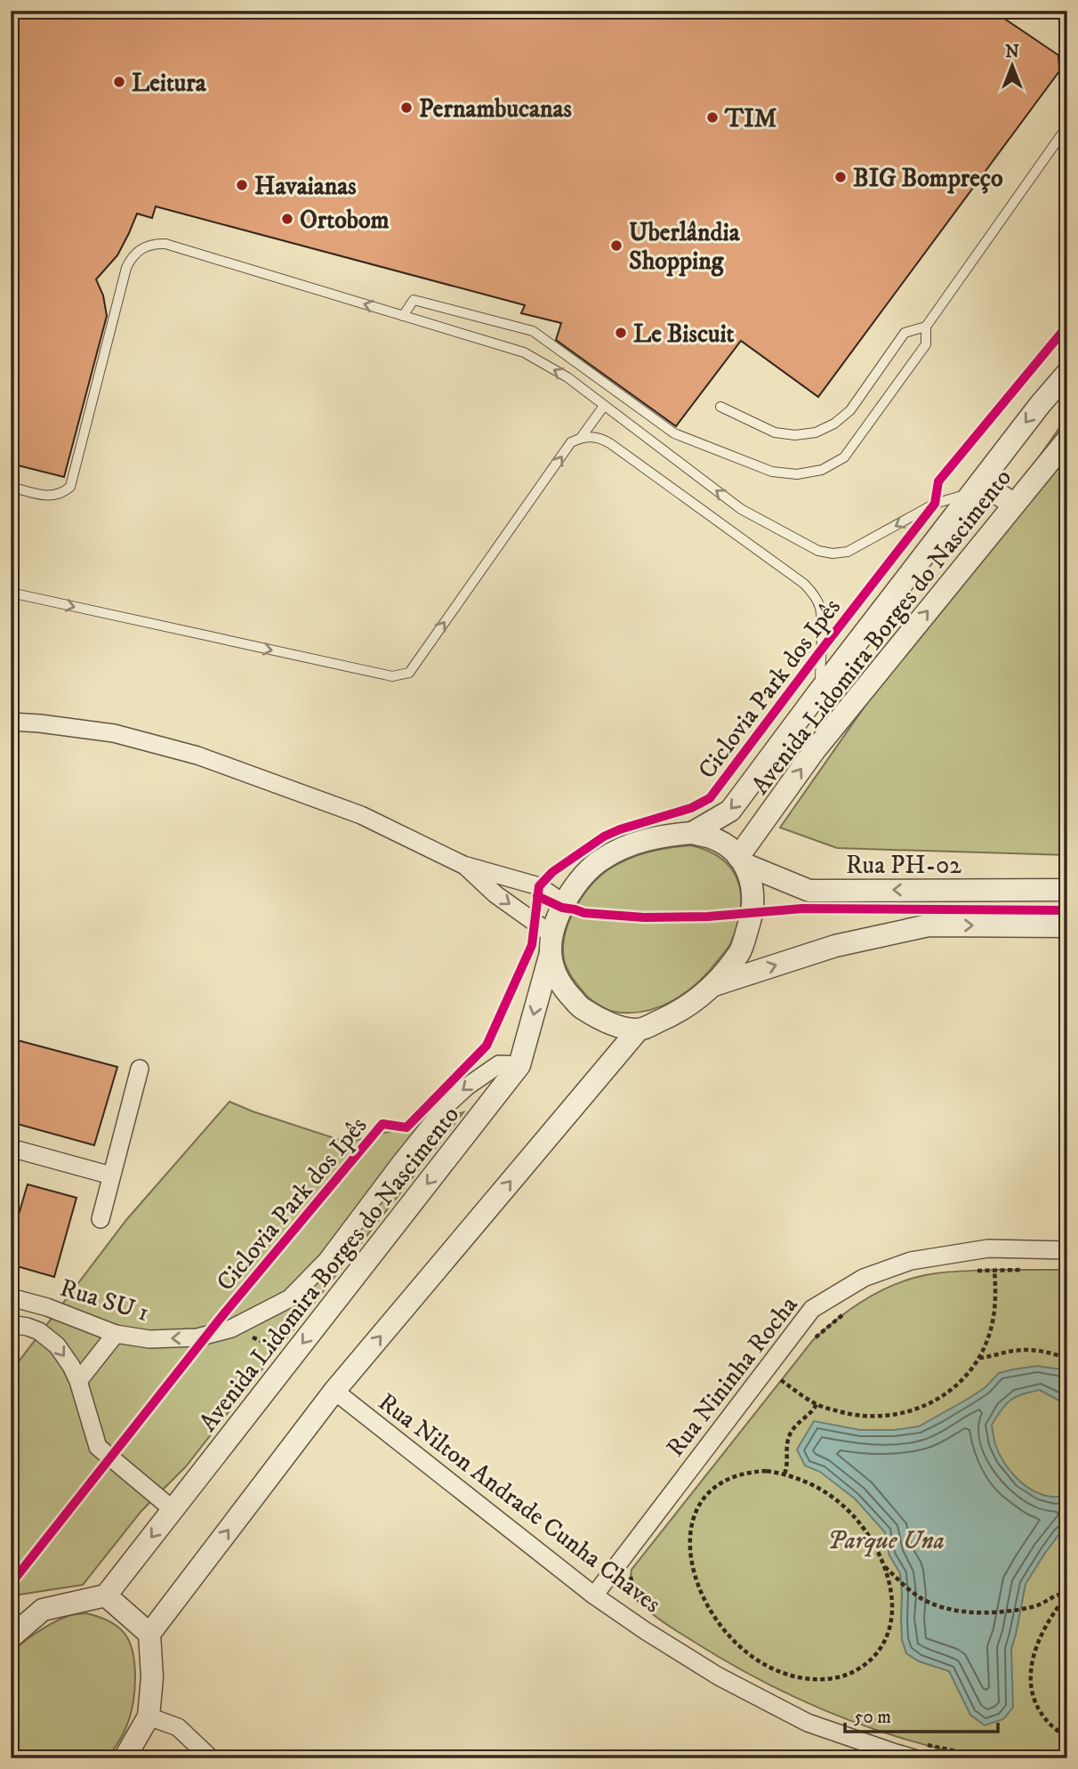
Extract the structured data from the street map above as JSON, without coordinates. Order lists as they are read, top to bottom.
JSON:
{
  "streets": {
    "street": [
      "Avenida Lidomira Borges do Nascimento",
      "Rua PH-02",
      "Rua SU 1",
      "Rua Nininha Rocha",
      "Rua Nilton Andrade Cunha Chaves"
    ],
    "cycle path": ["Ciclovia Park dos Ipês"]
  },
  "crossings": [
    ["Avenida Lidomira Borges do Nascimento", "Rua PH-02"],
    ["Avenida Lidomira Borges do Nascimento", "Rua SU 1"],
    ["Rua Nininha Rocha", "Rua Nilton Andrade Cunha Chaves"]
  ],
  "parks": ["Parque Una"],
  "places": [
    "Leitura",
    "Pernambucanas",
    "TIM",
    "BIG Bompreço",
    "Havaianas",
    "Ortobom",
    "Uberlândia Shopping",
    "Le Biscuit"
  ],
  "scale_bar": "50 m",
  "north": "top"
}
